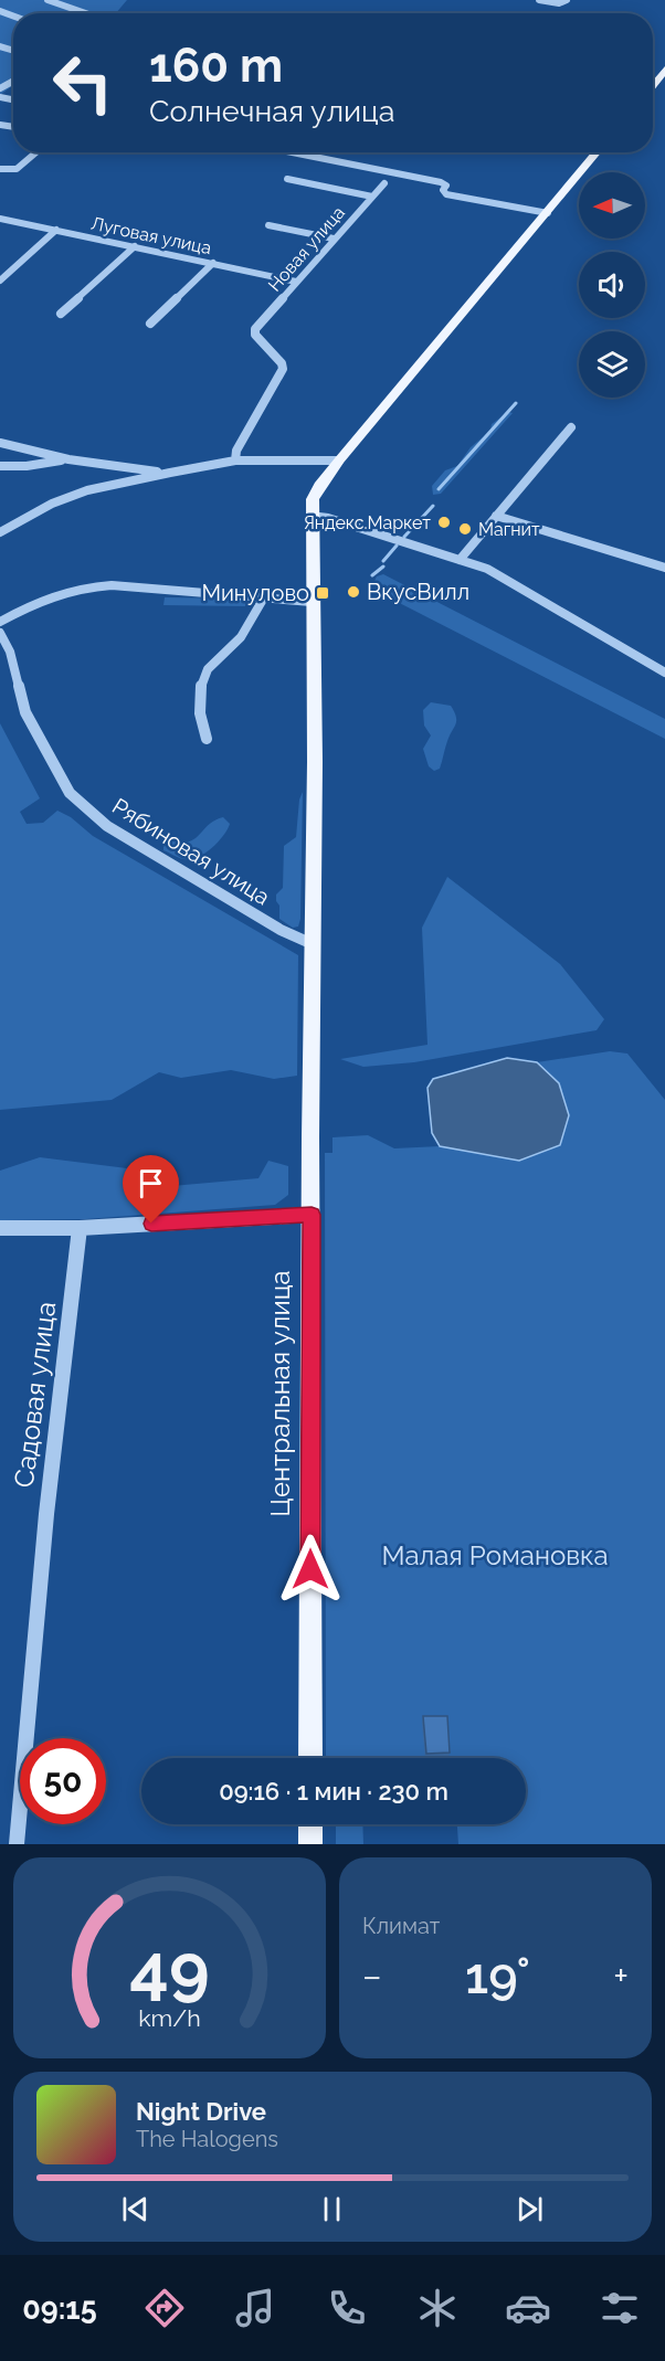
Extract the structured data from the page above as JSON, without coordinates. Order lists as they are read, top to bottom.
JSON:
{
  "streets": {
    "main road": ["Центральная улица"],
    "street": [
      "Луговая улица",
      "Новая улица",
      "Рябиновая улица",
      "Садовая улица"
    ]
  },
  "crossings": [
    ["Луговая улица", "Новая улица"],
    ["Рябиновая улица", "Центральная улица"]
  ],
  "parks": ["Малая Романовка"],
  "places": {
    "other": ["Яндекс.Маркет", "Магнит", "ВкусВилл"],
    "transit": ["Минулово"]
  },
  "north": "left",
  "page": {
    "turn": ["160 m", "Солнечная улица"],
    "limit": "50",
    "trip": "09:16 · 1 мин · 230 m",
    "tile": "Климат",
    "heat": ["−", "19°", "+"],
    "song": ["Night Drive", "The Halogens"],
    "tabs": "09:15",
    "gauge": ["49", "km/h"]
  }
}
